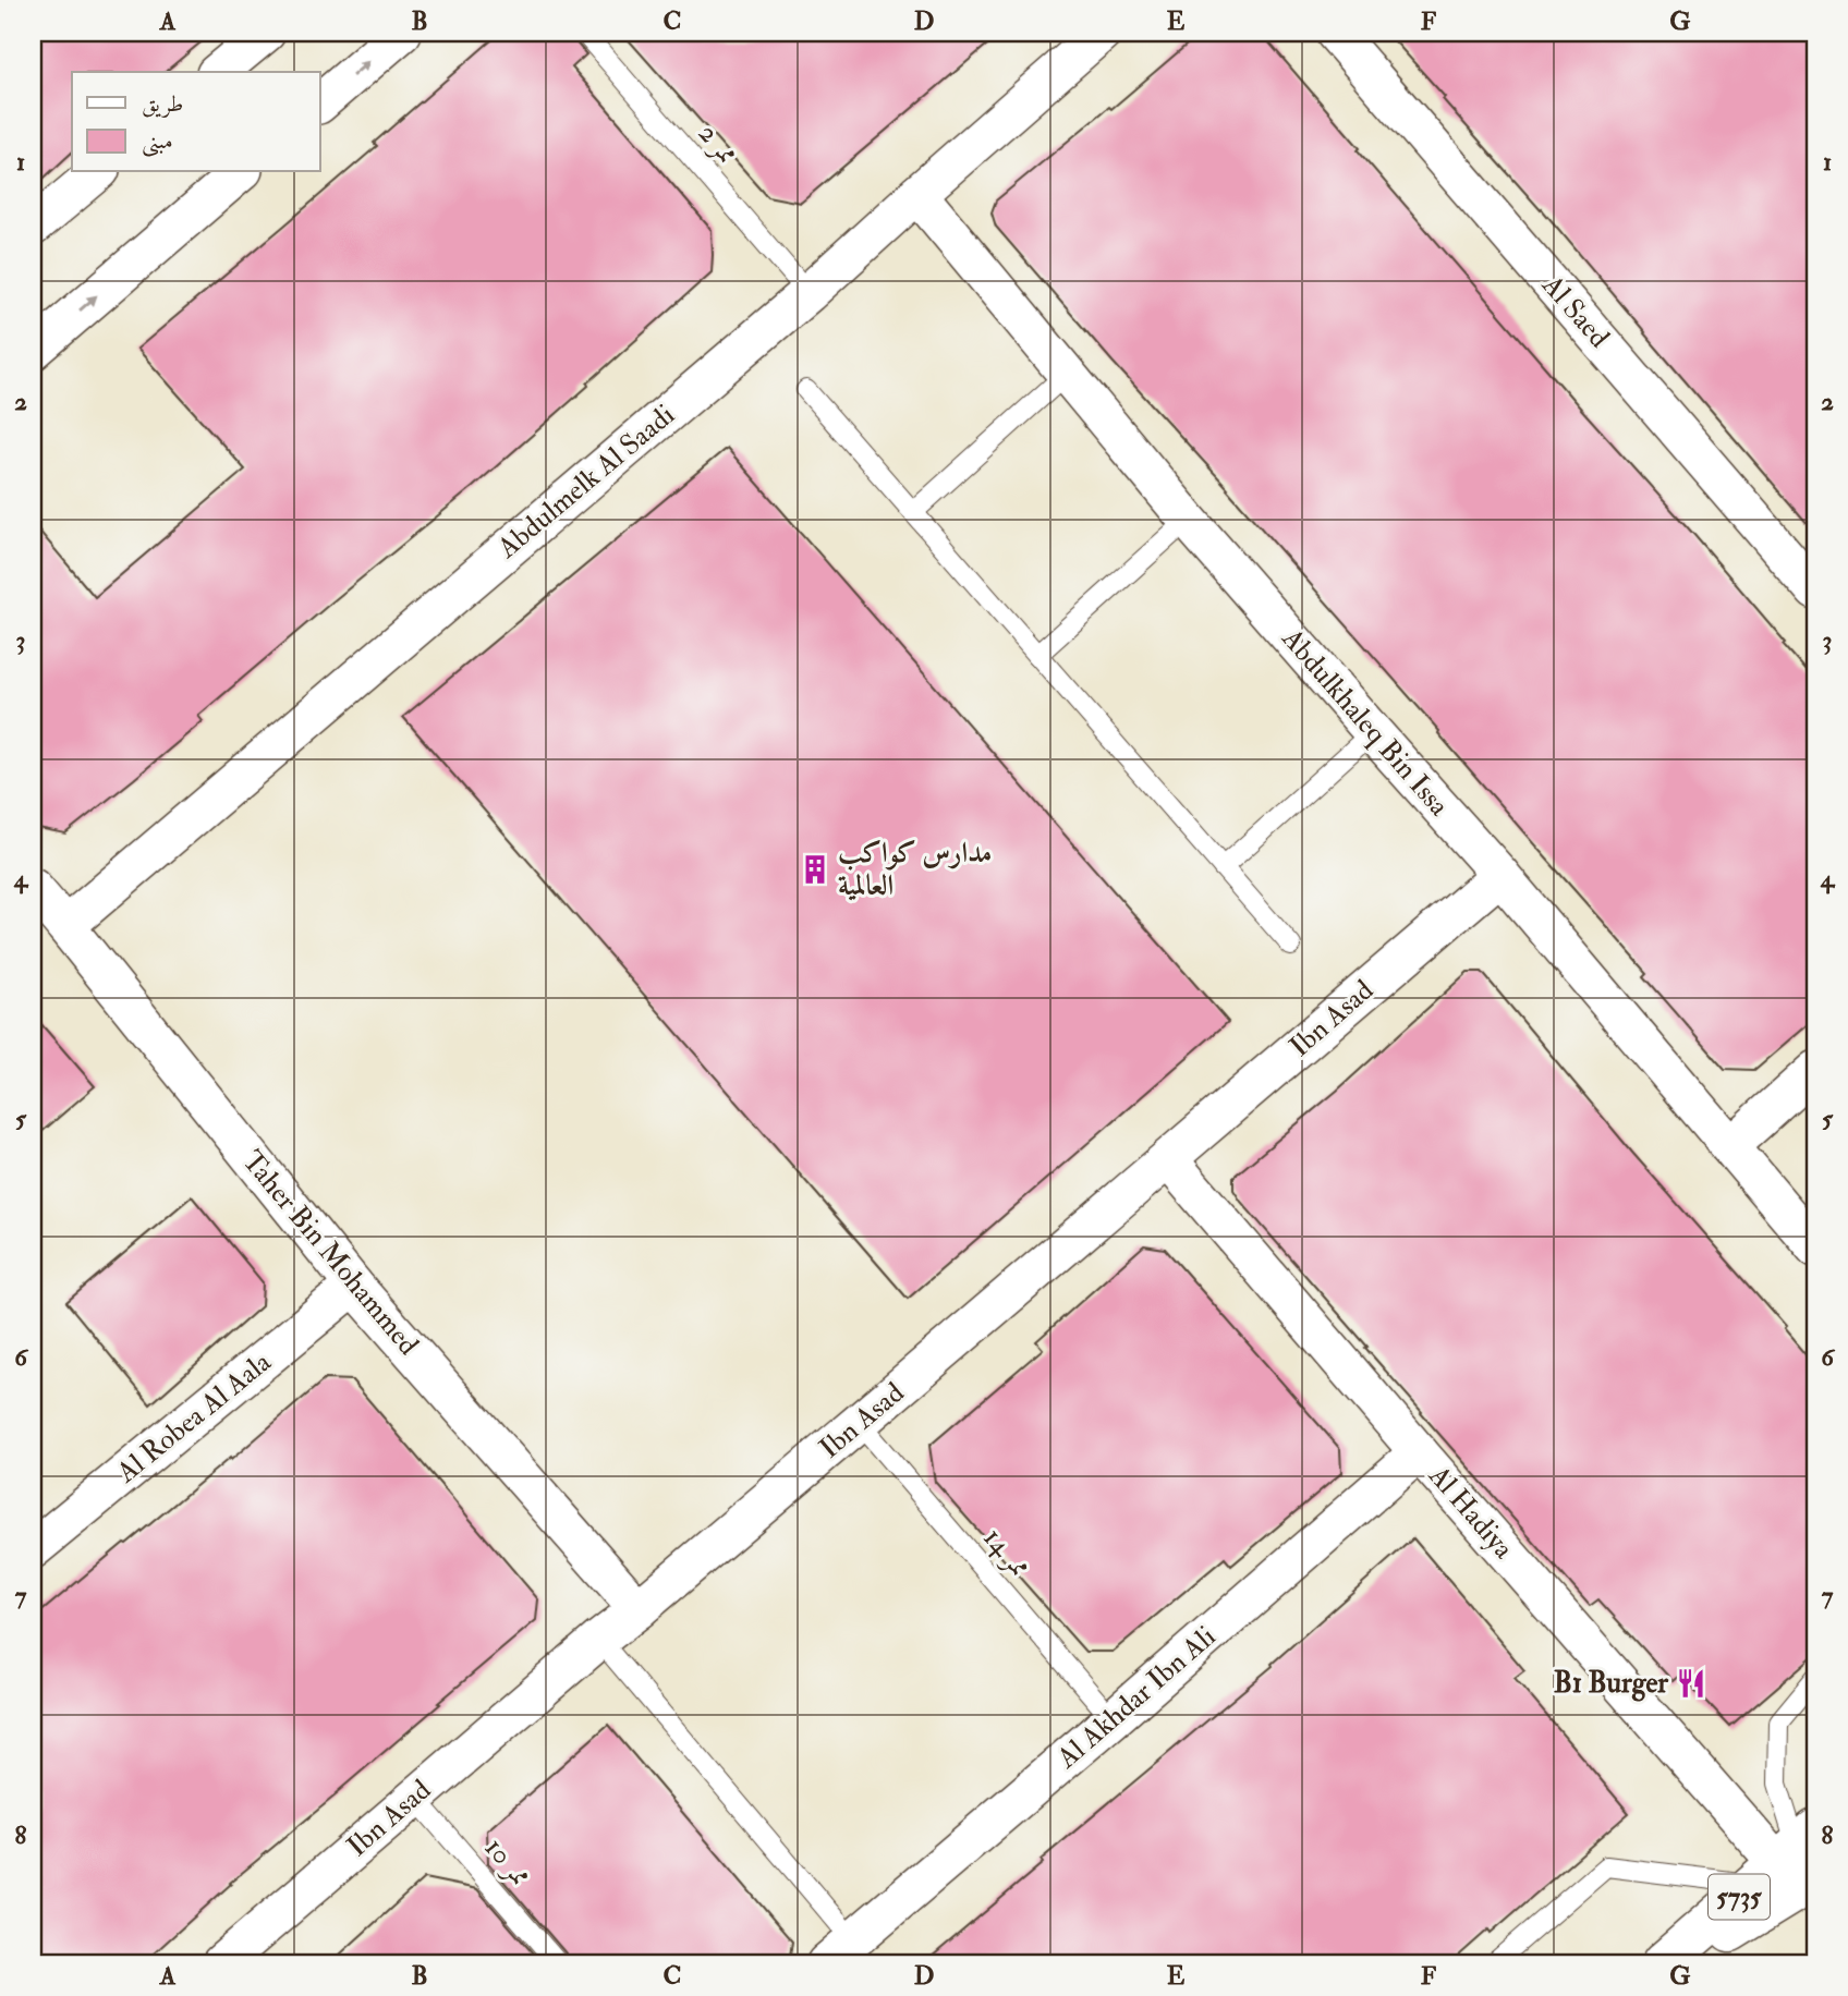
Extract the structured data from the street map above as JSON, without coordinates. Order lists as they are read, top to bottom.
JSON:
{
  "streets": {
    "main road": ["5735"],
    "street": [
      "Al Saed",
      "Abdulmelk Al Saadi",
      "Abdulkhaleq Bin Issa",
      "Ibn Asad",
      "Taher Bin Mohammed",
      "Al Robea Al Aala",
      "Al Hadiya",
      "Al Akhdar Ibn Ali"
    ],
    "lane": ["ممر 2", "ممر 14", "ممر 10"]
  },
  "crossings": [
    ["ممر 2", "Abdulmelk Al Saadi"],
    ["Abdulmelk Al Saadi", "Abdulkhaleq Bin Issa"],
    ["Abdulmelk Al Saadi", "Taher Bin Mohammed"],
    ["Abdulkhaleq Bin Issa", "Ibn Asad"],
    ["Ibn Asad", "Taher Bin Mohammed"],
    ["Ibn Asad", "Al Hadiya"],
    ["Ibn Asad", "ممر 14"],
    ["Ibn Asad", "Al Akhdar Ibn Ali"],
    ["Ibn Asad", "ممر 10"],
    ["Taher Bin Mohammed", "Al Robea Al Aala"],
    ["Al Hadiya", "Al Akhdar Ibn Ali"],
    ["Al Hadiya", "5735"],
    ["ممر 14", "Al Akhdar Ibn Ali"]
  ],
  "places": {
    "building": ["مدارس كواكب العالمية"],
    "restaurant": ["B1 Burger"]
  },
  "legend": ["طريق", "مبنى"],
  "grid": {
    "columns": [
      "A",
      "B",
      "C",
      "D",
      "E",
      "F",
      "G"
    ],
    "rows": [
      "1",
      "2",
      "3",
      "4",
      "5",
      "6",
      "7",
      "8"
    ]
  }
}
